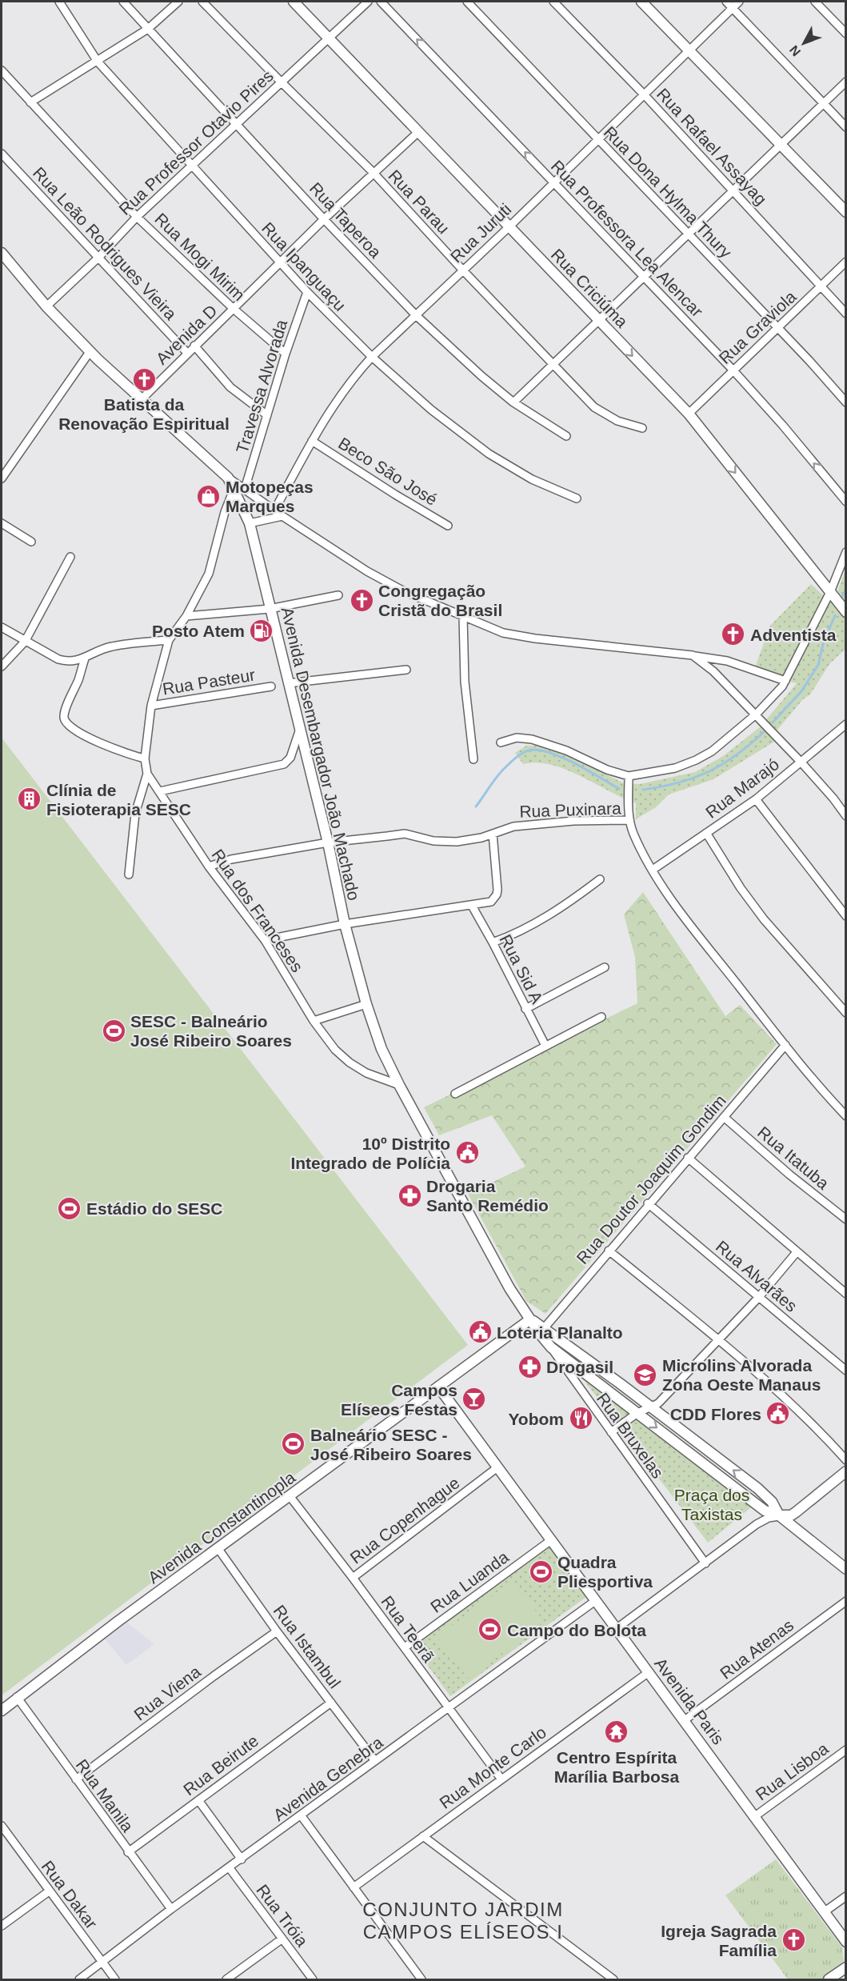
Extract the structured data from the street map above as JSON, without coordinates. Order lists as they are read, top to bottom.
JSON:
{
  "streets": {
    "street": [
      "Rua Professor Otavio Pires",
      "Rua Rafael Assayag",
      "Rua Dona Hylma Thury",
      "Rua Parau",
      "Rua Taperoa",
      "Rua Juruti",
      "Rua Professora Lea Alencar",
      "Rua Leão Rodrigues Vieira",
      "Rua Mogi Mirim",
      "Rua Ipanguaçu",
      "Rua Criciúma",
      "Rua Graviola",
      "Avenida D",
      "Travessa Alvorada",
      "Beco São José",
      "Rua Pasteur",
      "Avenida Desembargador João Machado",
      "Rua Marajó",
      "Rua Puxinara",
      "Rua dos Franceses",
      "Rua Sid A",
      "Rua Itatuba",
      "Rua Doutor Joaquim Gondim",
      "Rua Alvarães",
      "Rua Bruxelas",
      "Rua Copenhague",
      "Avenida Constantinopla",
      "Rua Luanda",
      "Rua Teerã",
      "Rua Istambul",
      "Rua Atenas",
      "Rua Viena",
      "Avenida Paris",
      "Rua Beirute",
      "Rua Monte Carlo",
      "Rua Lisboa",
      "Avenida Genebra",
      "Rua Manila",
      "Rua Dakar",
      "Rua Tróia"
    ]
  },
  "crossings": [
    ["Rua Professor Otavio Pires", "Rua Parau"],
    ["Rua Professor Otavio Pires", "Rua Taperoa"],
    ["Rua Professor Otavio Pires", "Rua Leão Rodrigues Vieira"],
    ["Rua Professor Otavio Pires", "Rua Mogi Mirim"],
    ["Rua Professor Otavio Pires", "Rua Ipanguaçu"],
    ["Rua Professor Otavio Pires", "Rua Criciúma"],
    ["Rua Professor Otavio Pires", "Avenida Desembargador João Machado"],
    ["Rua Rafael Assayag", "Rua Juruti"],
    ["Rua Rafael Assayag", "Rua Graviola"],
    ["Rua Dona Hylma Thury", "Rua Juruti"],
    ["Rua Dona Hylma Thury", "Rua Graviola"],
    ["Rua Parau", "Rua Juruti"],
    ["Rua Parau", "Avenida D"],
    ["Rua Taperoa", "Rua Juruti"],
    ["Rua Taperoa", "Avenida D"],
    ["Rua Juruti", "Rua Professora Lea Alencar"],
    ["Rua Juruti", "Rua Ipanguaçu"],
    ["Rua Juruti", "Rua Criciúma"],
    ["Rua Juruti", "Beco São José"],
    ["Rua Professora Lea Alencar", "Rua Graviola"],
    ["Rua Leão Rodrigues Vieira", "Avenida D"],
    ["Rua Mogi Mirim", "Avenida D"],
    ["Rua Mogi Mirim", "Travessa Alvorada"],
    ["Rua Ipanguaçu", "Avenida D"],
    ["Rua Ipanguaçu", "Travessa Alvorada"],
    ["Rua Criciúma", "Rua Graviola"],
    ["Rua Criciúma", "Avenida D"],
    ["Avenida D", "Avenida Desembargador João Machado"],
    ["Avenida Desembargador João Machado", "Rua Puxinara"],
    ["Avenida Desembargador João Machado", "Rua dos Franceses"],
    ["Avenida Desembargador João Machado", "Rua Doutor Joaquim Gondim"],
    ["Avenida Desembargador João Machado", "Rua Bruxelas"],
    ["Avenida Desembargador João Machado", "Avenida Constantinopla"],
    ["Rua Marajó", "Rua Puxinara"],
    ["Rua Puxinara", "Rua dos Franceses"],
    ["Rua Puxinara", "Rua Doutor Joaquim Gondim"],
    ["Rua Itatuba", "Rua Doutor Joaquim Gondim"],
    ["Rua Doutor Joaquim Gondim", "Rua Alvarães"],
    ["Rua Copenhague", "Rua Teerã"],
    ["Rua Copenhague", "Avenida Paris"],
    ["Avenida Constantinopla", "Rua Teerã"],
    ["Avenida Constantinopla", "Rua Istambul"],
    ["Avenida Constantinopla", "Avenida Paris"],
    ["Avenida Constantinopla", "Rua Manila"],
    ["Rua Luanda", "Rua Teerã"],
    ["Rua Luanda", "Avenida Paris"],
    ["Rua Teerã", "Rua Monte Carlo"],
    ["Rua Teerã", "Avenida Genebra"],
    ["Rua Istambul", "Rua Viena"],
    ["Rua Istambul", "Rua Beirute"],
    ["Rua Istambul", "Avenida Genebra"],
    ["Rua Atenas", "Avenida Paris"],
    ["Rua Viena", "Rua Manila"],
    ["Avenida Paris", "Rua Monte Carlo"],
    ["Avenida Paris", "Rua Lisboa"],
    ["Avenida Paris", "Avenida Genebra"],
    ["Rua Beirute", "Rua Manila"],
    ["Avenida Genebra", "Rua Manila"],
    ["Avenida Genebra", "Rua Dakar"],
    ["Avenida Genebra", "Rua Tróia"]
  ],
  "one_way": ["Rua Professora Lea Alencar", "Rua Criciúma"],
  "districts": ["CONJUNTO JARDIM CAMPOS ELÍSEOS I"],
  "parks": ["Praça dos Taxistas"],
  "places": {
    "church": [
      "Batista da Renovação Espiritual",
      "Congregação Cristã do Brasil",
      "Adventista",
      "Igreja Sagrada Família"
    ],
    "shop": ["Motopeças Marques"],
    "fuel station": ["Posto Atem"],
    "building": ["Clínia de Fisioterapia SESC"],
    "sports": [
      "SESC - Balneário José Ribeiro Soares",
      "Estádio do SESC",
      "Balneário SESC - José Ribeiro Soares",
      "Quadra Pliesportiva",
      "Campo do Bolota"
    ],
    "public building": ["10º Distrito Integrado de Polícia", "Loteria Planalto", "CDD Flores"],
    "pharmacy": ["Drogaria Santo Remédio", "Drogasil"],
    "school or university": ["Microlins Alvorada Zona Oeste Manaus"],
    "bar": ["Campos Elíseos Festas"],
    "restaurant": ["Yobom"],
    "temple": ["Centro Espírita Marília Barbosa"]
  },
  "north": "bottom left"
}
